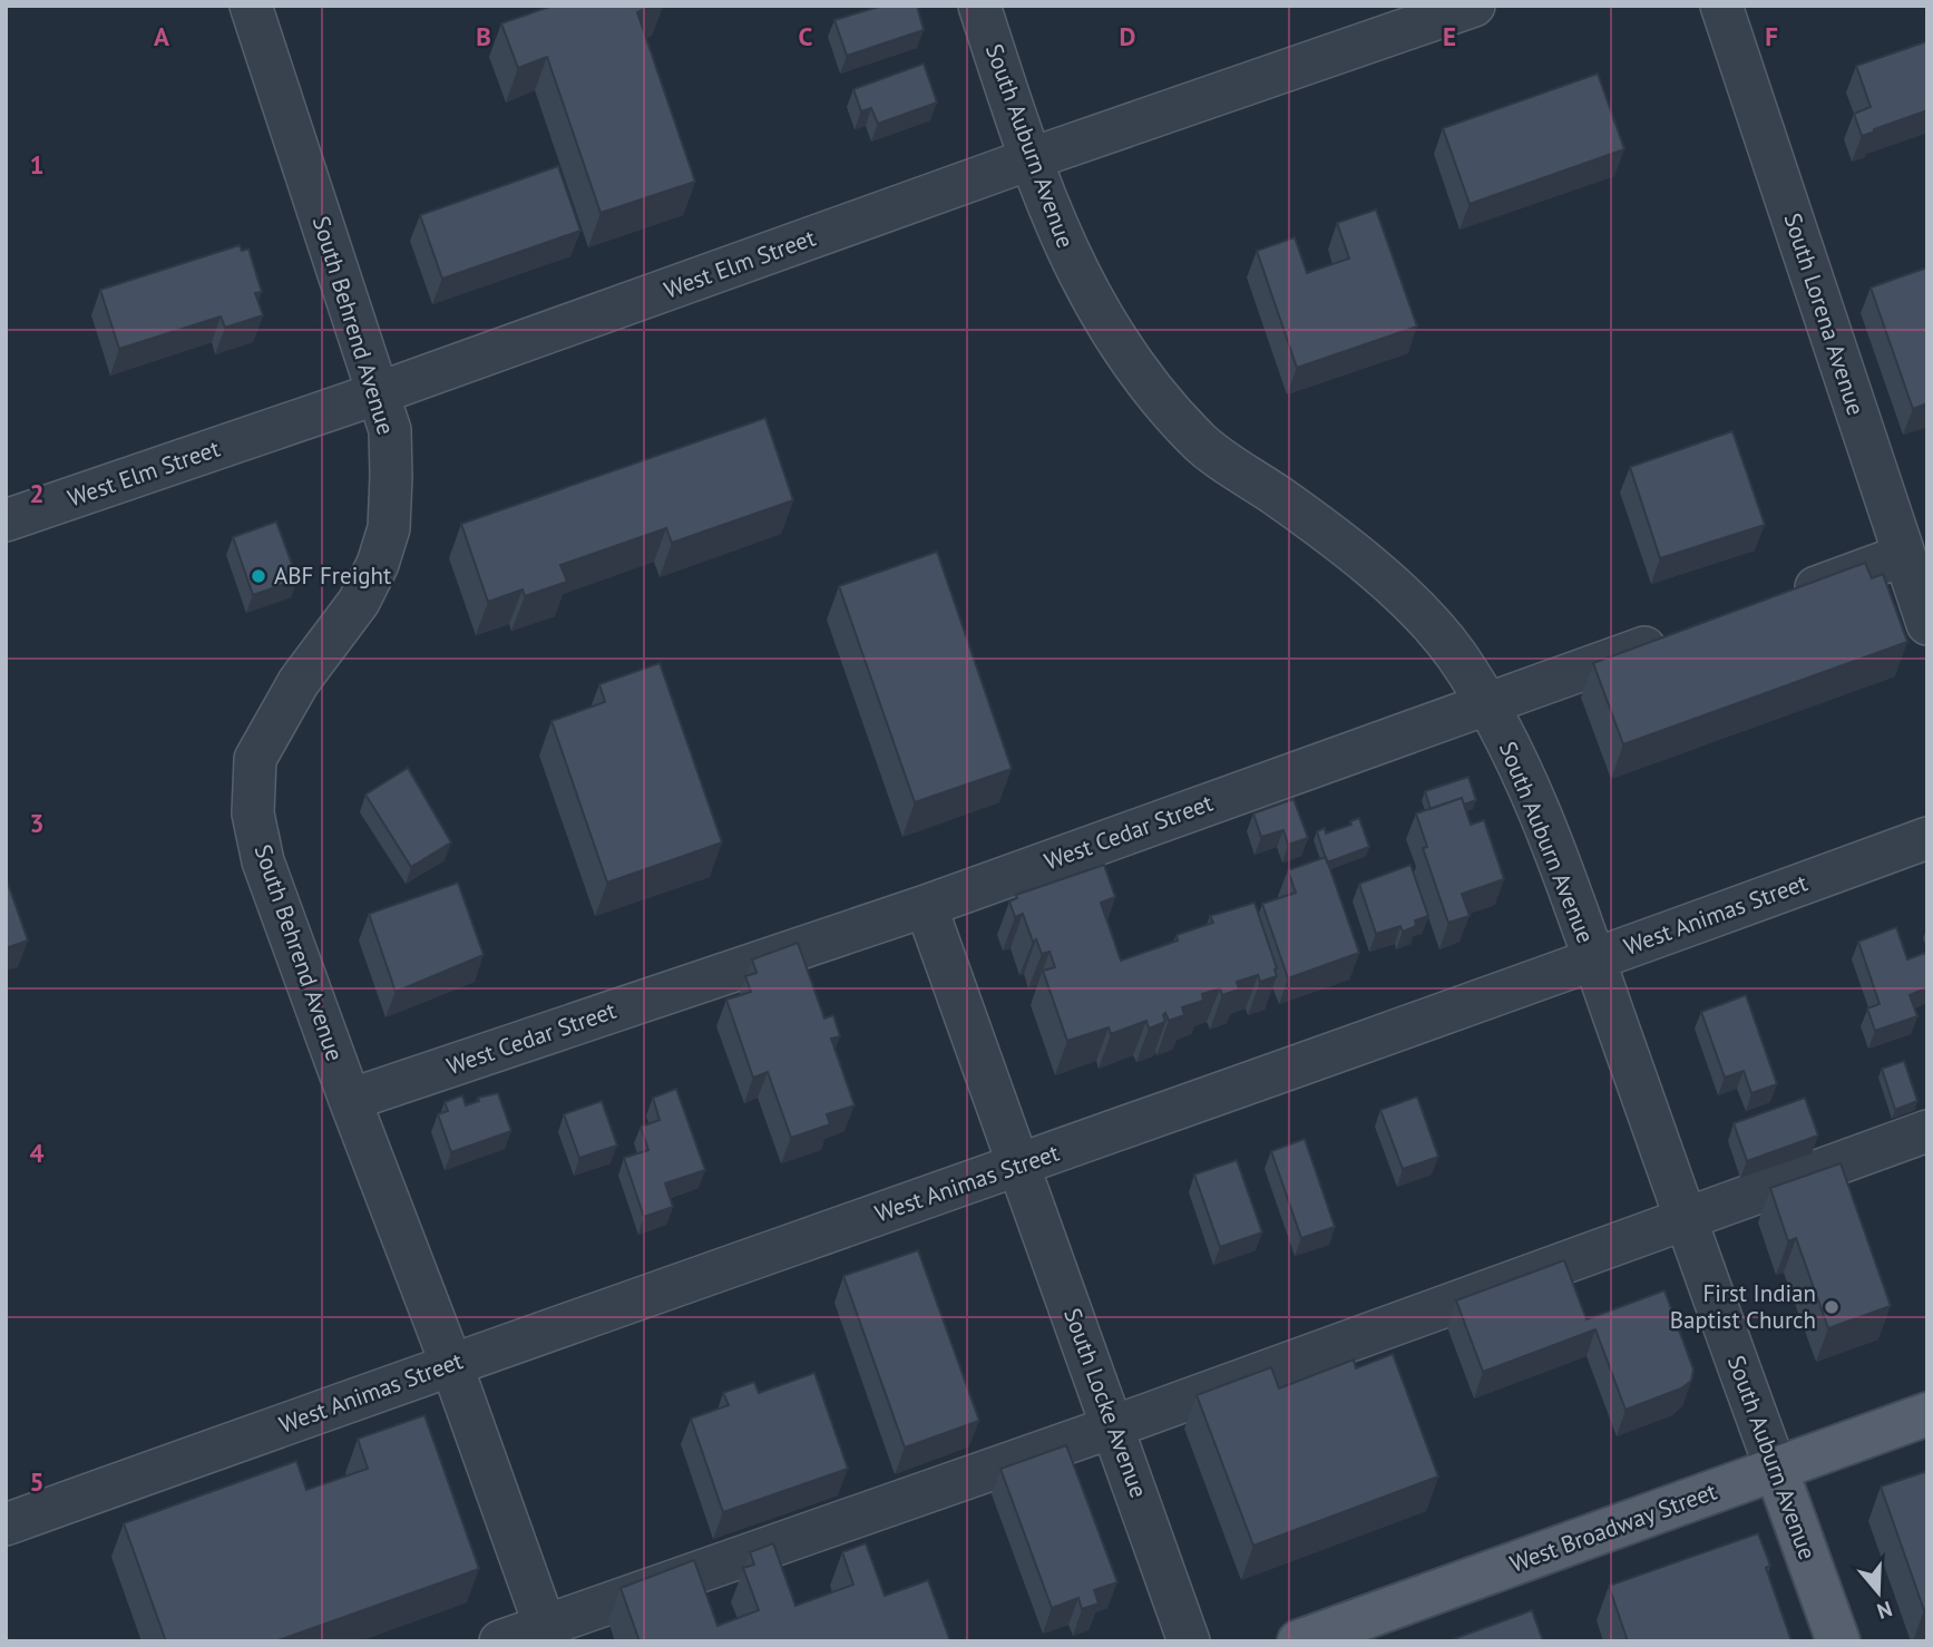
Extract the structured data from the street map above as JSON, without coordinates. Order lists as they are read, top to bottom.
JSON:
{
  "streets": {
    "main road": ["South Auburn Avenue", "West Broadway Street"],
    "street": [
      "West Elm Street",
      "South Lorena Avenue",
      "South Behrend Avenue",
      "West Cedar Street",
      "West Animas Street",
      "South Locke Avenue"
    ]
  },
  "crossings": [
    ["South Auburn Avenue", "West Elm Street"],
    ["South Auburn Avenue", "West Cedar Street"],
    ["South Auburn Avenue", "West Animas Street"],
    ["South Auburn Avenue", "West Broadway Street"],
    ["West Elm Street", "South Behrend Avenue"],
    ["South Behrend Avenue", "West Cedar Street"],
    ["South Behrend Avenue", "West Animas Street"],
    ["West Cedar Street", "South Locke Avenue"],
    ["West Animas Street", "South Locke Avenue"]
  ],
  "places": ["ABF Freight", "First Indian Baptist Church"],
  "north": "bottom",
  "grid": {
    "columns": [
      "A",
      "B",
      "C",
      "D",
      "E",
      "F"
    ],
    "rows": [
      "1",
      "2",
      "3",
      "4",
      "5"
    ]
  }
}
